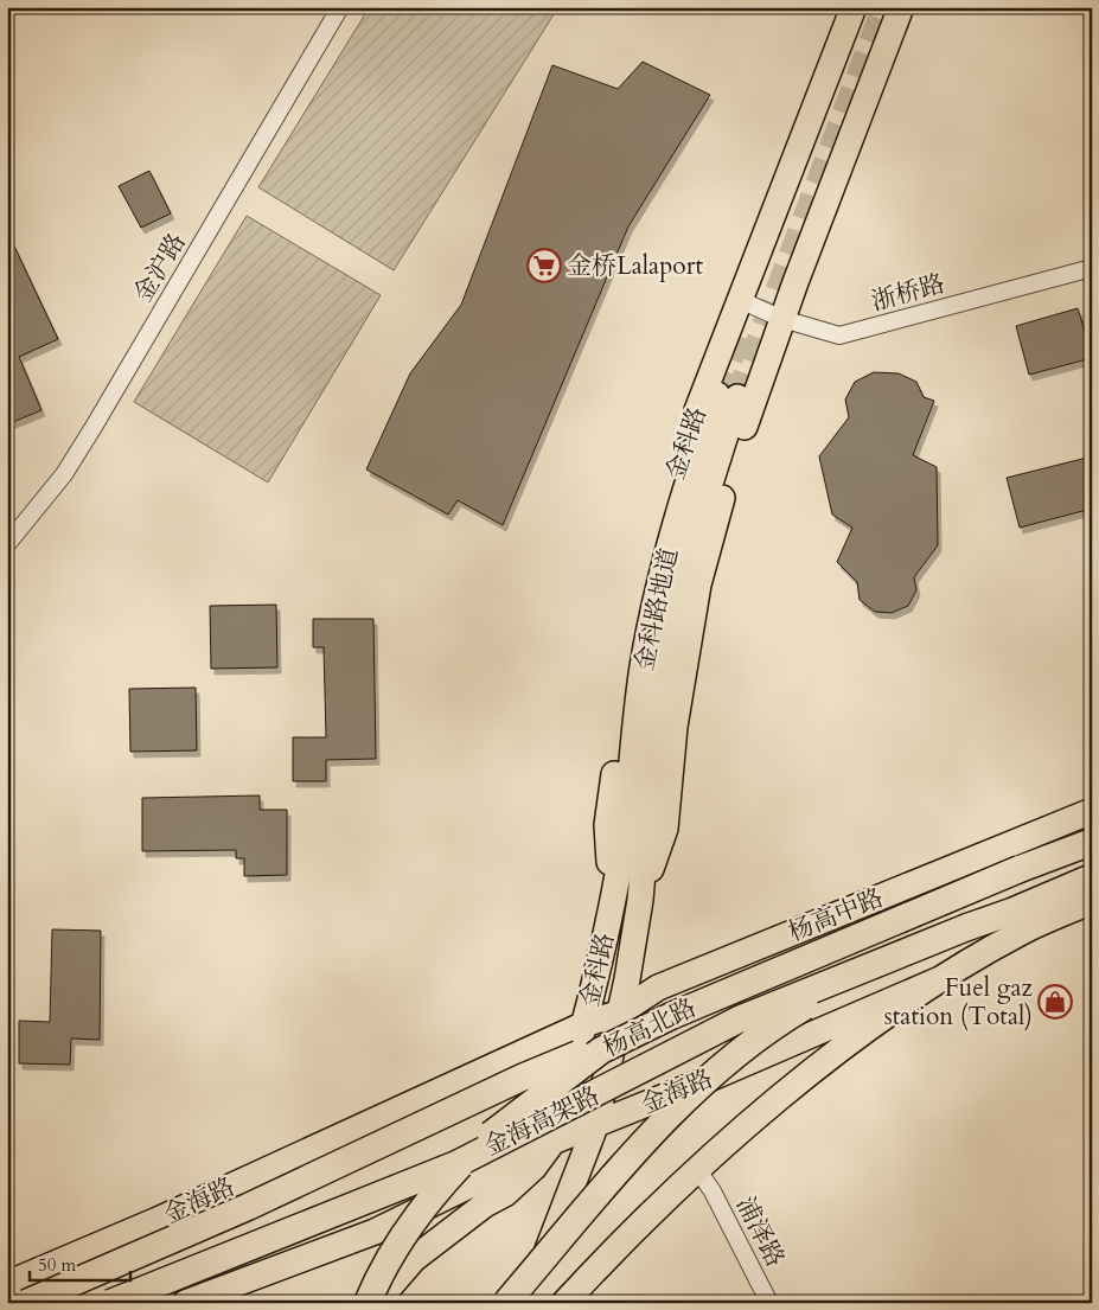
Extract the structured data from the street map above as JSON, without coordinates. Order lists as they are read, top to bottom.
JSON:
{
  "streets": {
    "highway": ["杨高北路", "金海高架路"],
    "main road": [
      "金科路",
      "金科路地道",
      "杨高中路",
      "金海路"
    ],
    "street": ["金沪路", "浙桥路", "浦泽路"]
  },
  "crossings": [
    ["浙桥路", "金科路"],
    ["金科路", "金科路地道"],
    ["金科路", "杨高中路"],
    ["金科路", "金海路"],
    ["杨高中路", "金海路"],
    ["杨高北路", "金海高架路"]
  ],
  "places": {
    "supermarket": ["金桥Lalaport"],
    "shop": ["Fuel gaz station (Total)"]
  },
  "scale_bar": "50 m"
}
